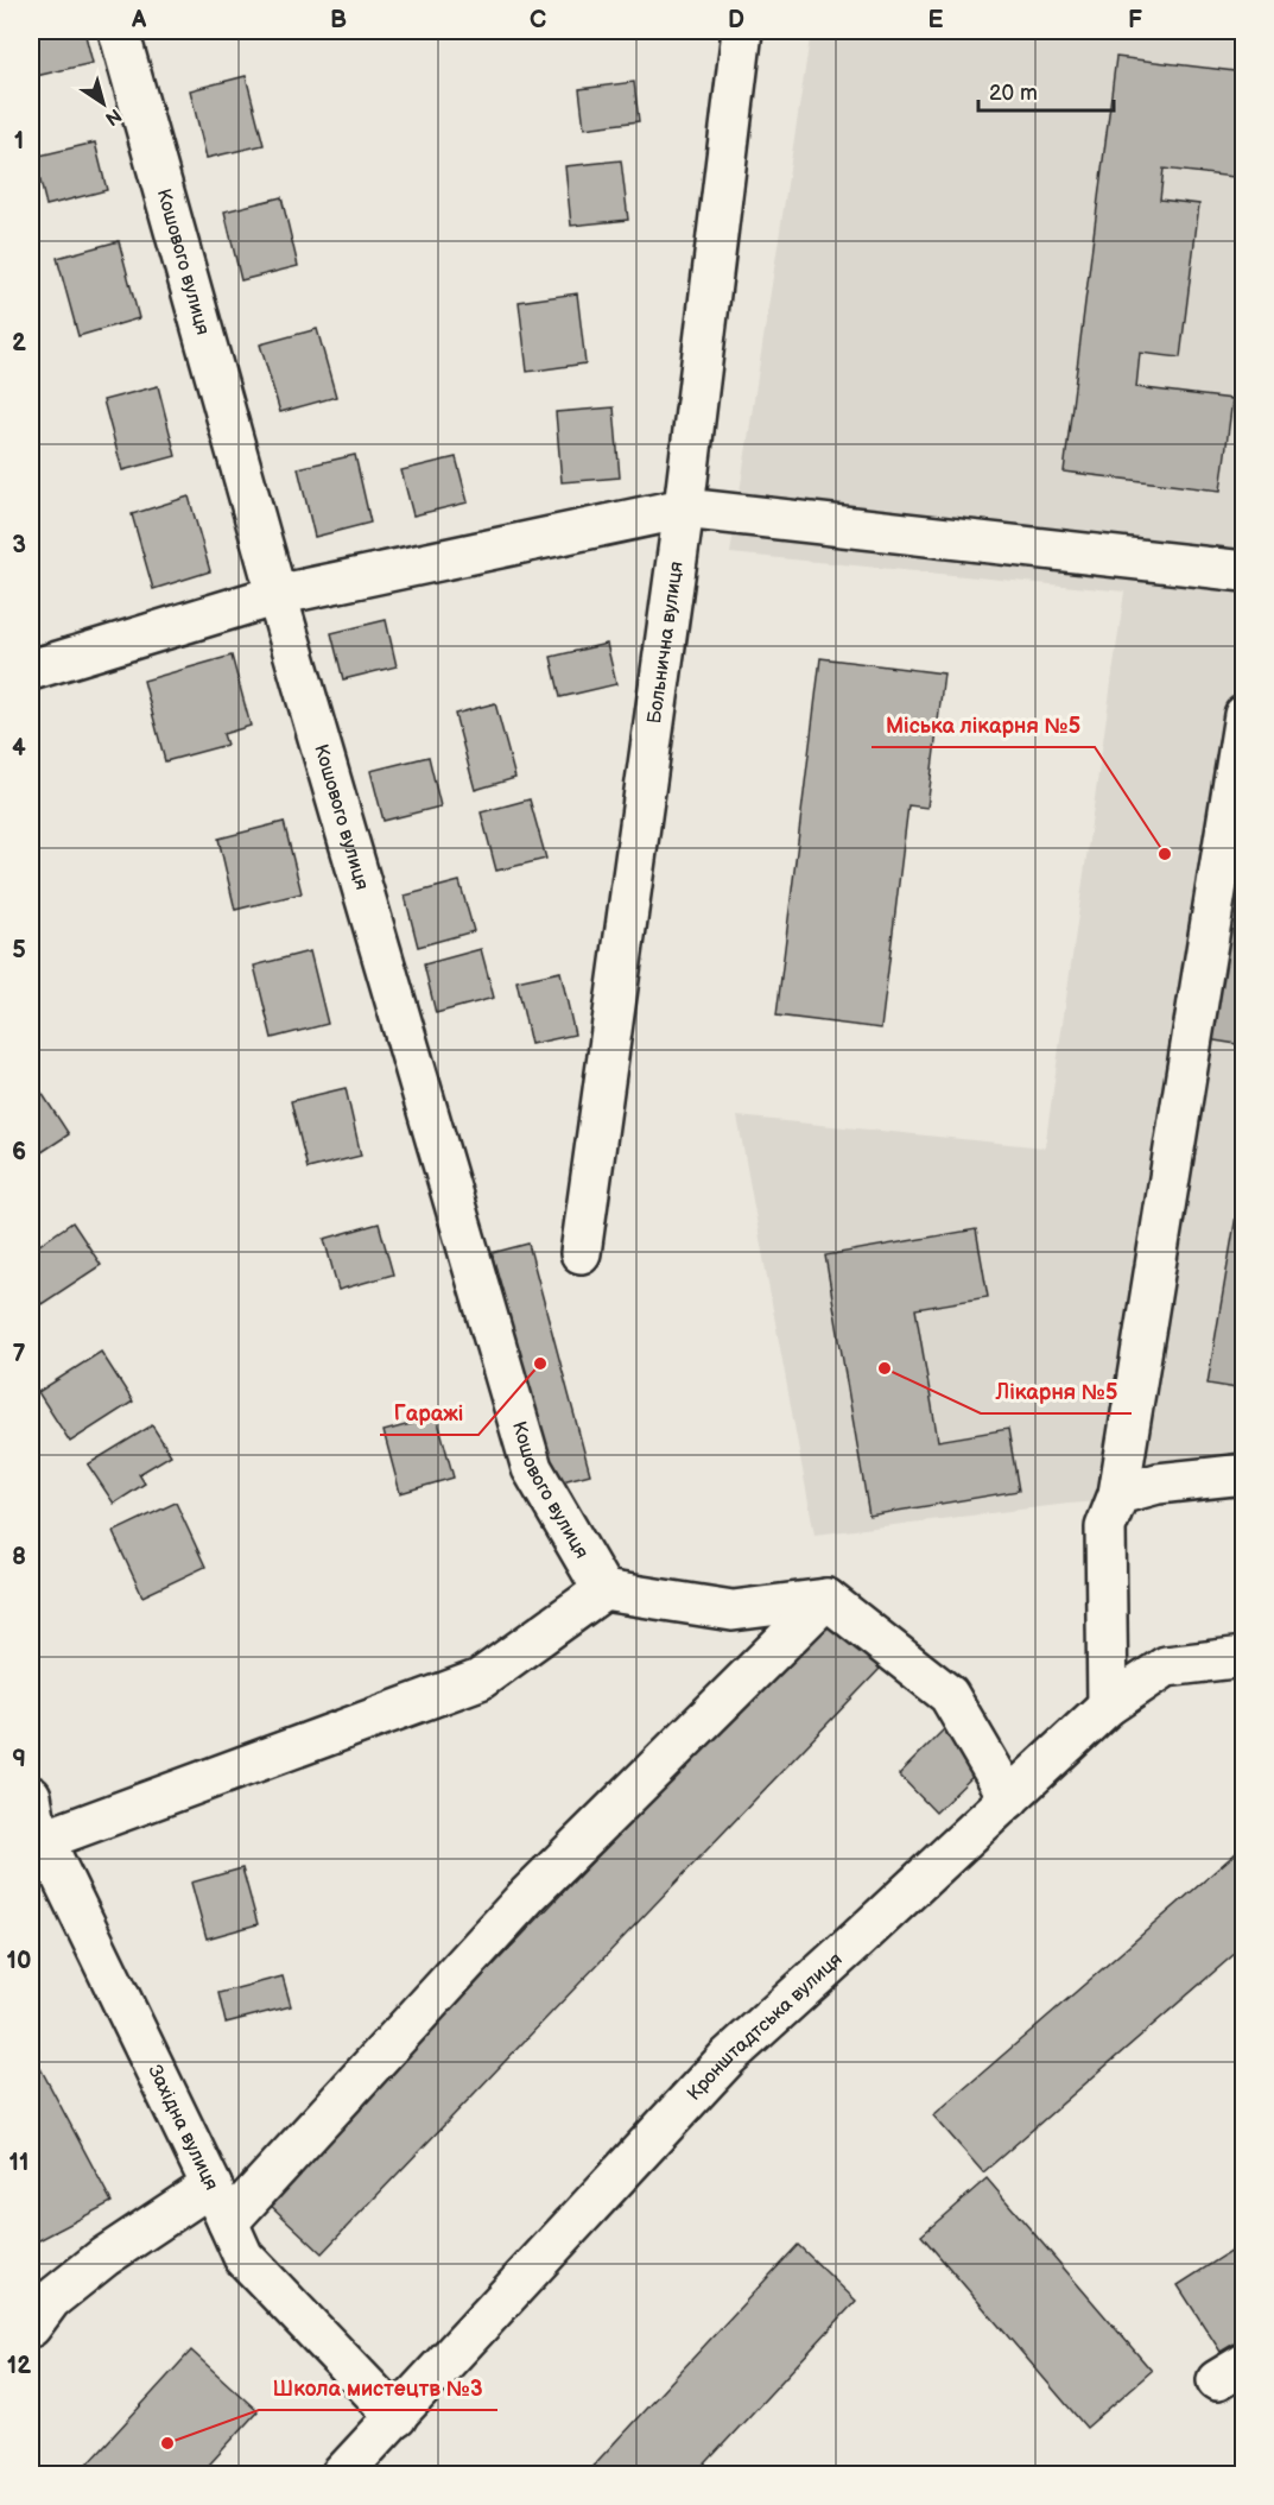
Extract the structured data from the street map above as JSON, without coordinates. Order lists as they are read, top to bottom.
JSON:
{
  "streets": {
    "street": [
      "Кошового вулиця",
      "Больнична вулиця",
      "Кронштадтська вулиця",
      "Західна вулиця"
    ]
  },
  "crossings": [
    ["Кронштадтська вулиця", "Західна вулиця"]
  ],
  "places": [
    "Міська лікарня №5",
    "Гаражі",
    "Лікарня №5",
    "Школа мистецтв №3"
  ],
  "scale_bar": "20 m",
  "north": "bottom right",
  "grid": {
    "columns": [
      "A",
      "B",
      "C",
      "D",
      "E",
      "F"
    ],
    "rows": [
      "1",
      "2",
      "3",
      "4",
      "5",
      "6",
      "7",
      "8",
      "9",
      "10",
      "11",
      "12"
    ]
  }
}
